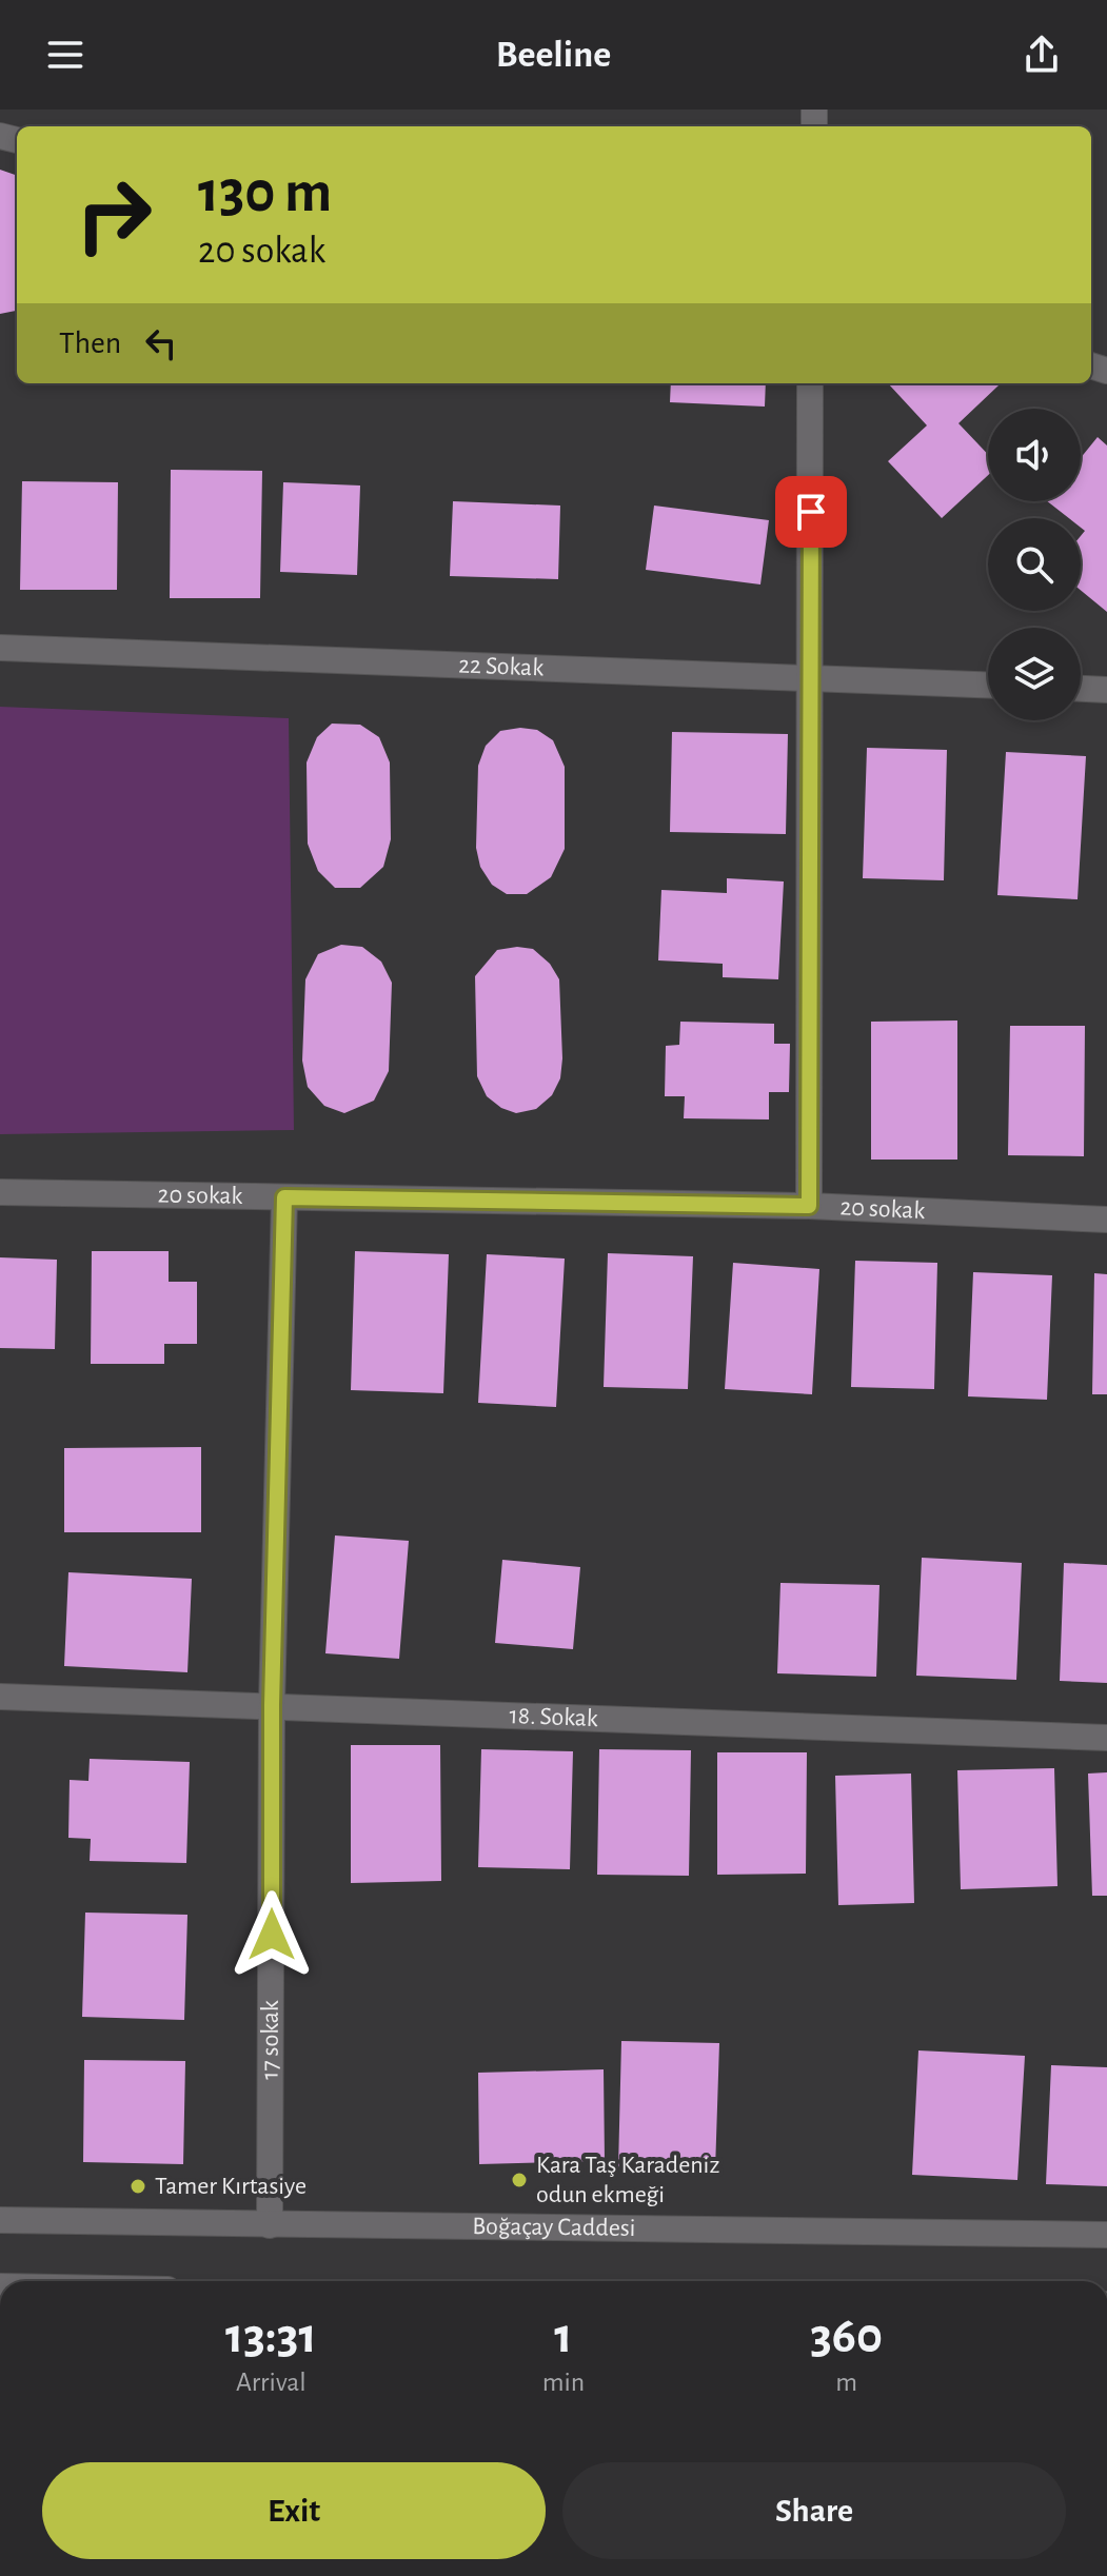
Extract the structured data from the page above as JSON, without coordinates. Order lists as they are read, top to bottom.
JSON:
{
  "streets": {
    "street": [
      "22 Sokak",
      "20 sokak",
      "18. Sokak",
      "17 sokak",
      "Boğaçay Caddesi"
    ]
  },
  "crossings": [
    ["20 sokak", "17 sokak"],
    ["18. Sokak", "17 sokak"],
    ["17 sokak", "Boğaçay Caddesi"]
  ],
  "places": ["Kara Taş Karadeniz odun ekmeği", "Tamer Kırtasiye"],
  "page": {
    "header": "Beeline",
    "turn": ["130 m", "20 sokak"],
    "then": "Then",
    "eta": [
      "13:31",
      "Arrival",
      "1",
      "min",
      "360",
      "m"
    ],
    "buttons": ["Exit", "Share"]
  }
}
